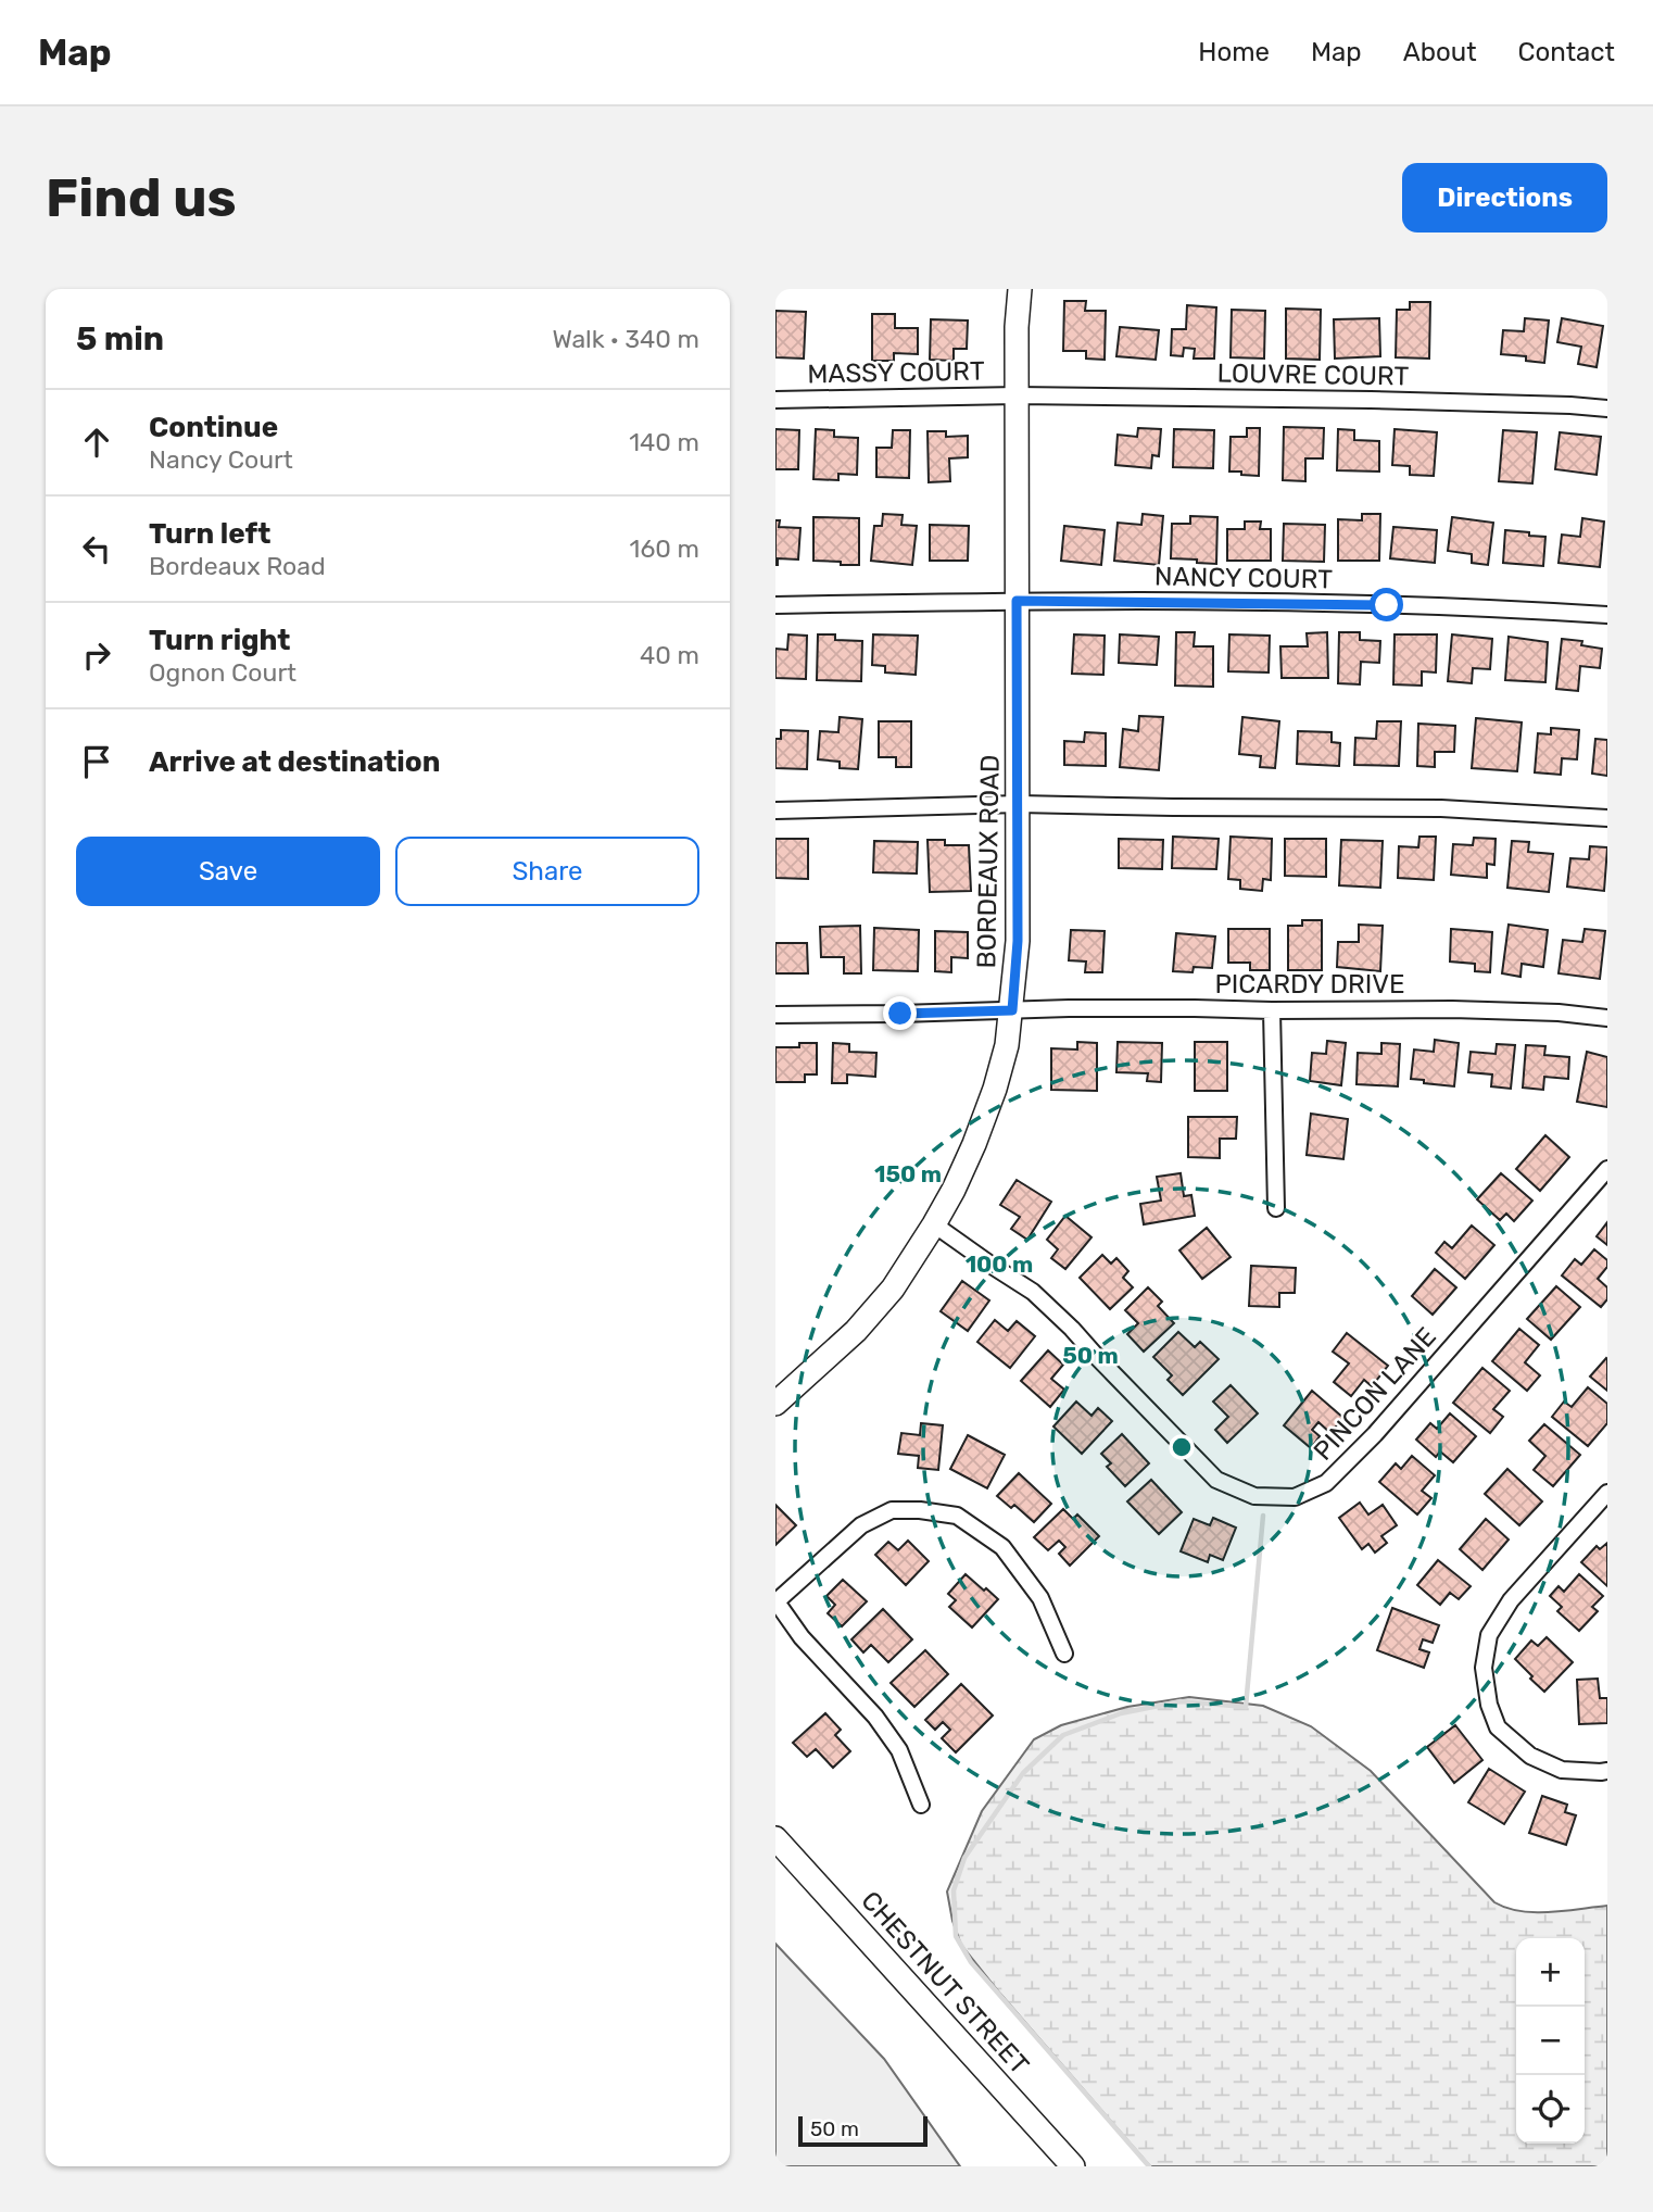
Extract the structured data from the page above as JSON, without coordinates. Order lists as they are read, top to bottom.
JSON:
{
  "streets": {
    "street": [
      "MASSY COURT",
      "LOUVRE COURT",
      "NANCY COURT",
      "BORDEAUX ROAD",
      "PICARDY DRIVE",
      "PINCON LANE",
      "CHESTNUT STREET"
    ]
  },
  "crossings": [
    ["MASSY COURT", "LOUVRE COURT"],
    ["MASSY COURT", "BORDEAUX ROAD"],
    ["LOUVRE COURT", "BORDEAUX ROAD"],
    ["NANCY COURT", "BORDEAUX ROAD"],
    ["BORDEAUX ROAD", "PICARDY DRIVE"],
    ["BORDEAUX ROAD", "PINCON LANE"]
  ],
  "scale_bar": "50 m",
  "page": {
    "header": "Map",
    "nav": [
      "Home",
      "Map",
      "About",
      "Contact"
    ],
    "buttons": [
      "Directions",
      ["Save", "Share"]
    ],
    "title": "Find us",
    "heading": ["5 min", "Walk · 340 m"],
    "list": [
      ["Continue", "Nancy Court", "140 m"],
      ["Turn left", "Bordeaux Road", "160 m"],
      ["Turn right", "Ognon Court", "40 m"],
      "Arrive at destination"
    ],
    "map_buttons": ["+", "−"],
    "scale": "50 m"
  },
  "rings": ["150 m", "100 m", "50 m"]
}
